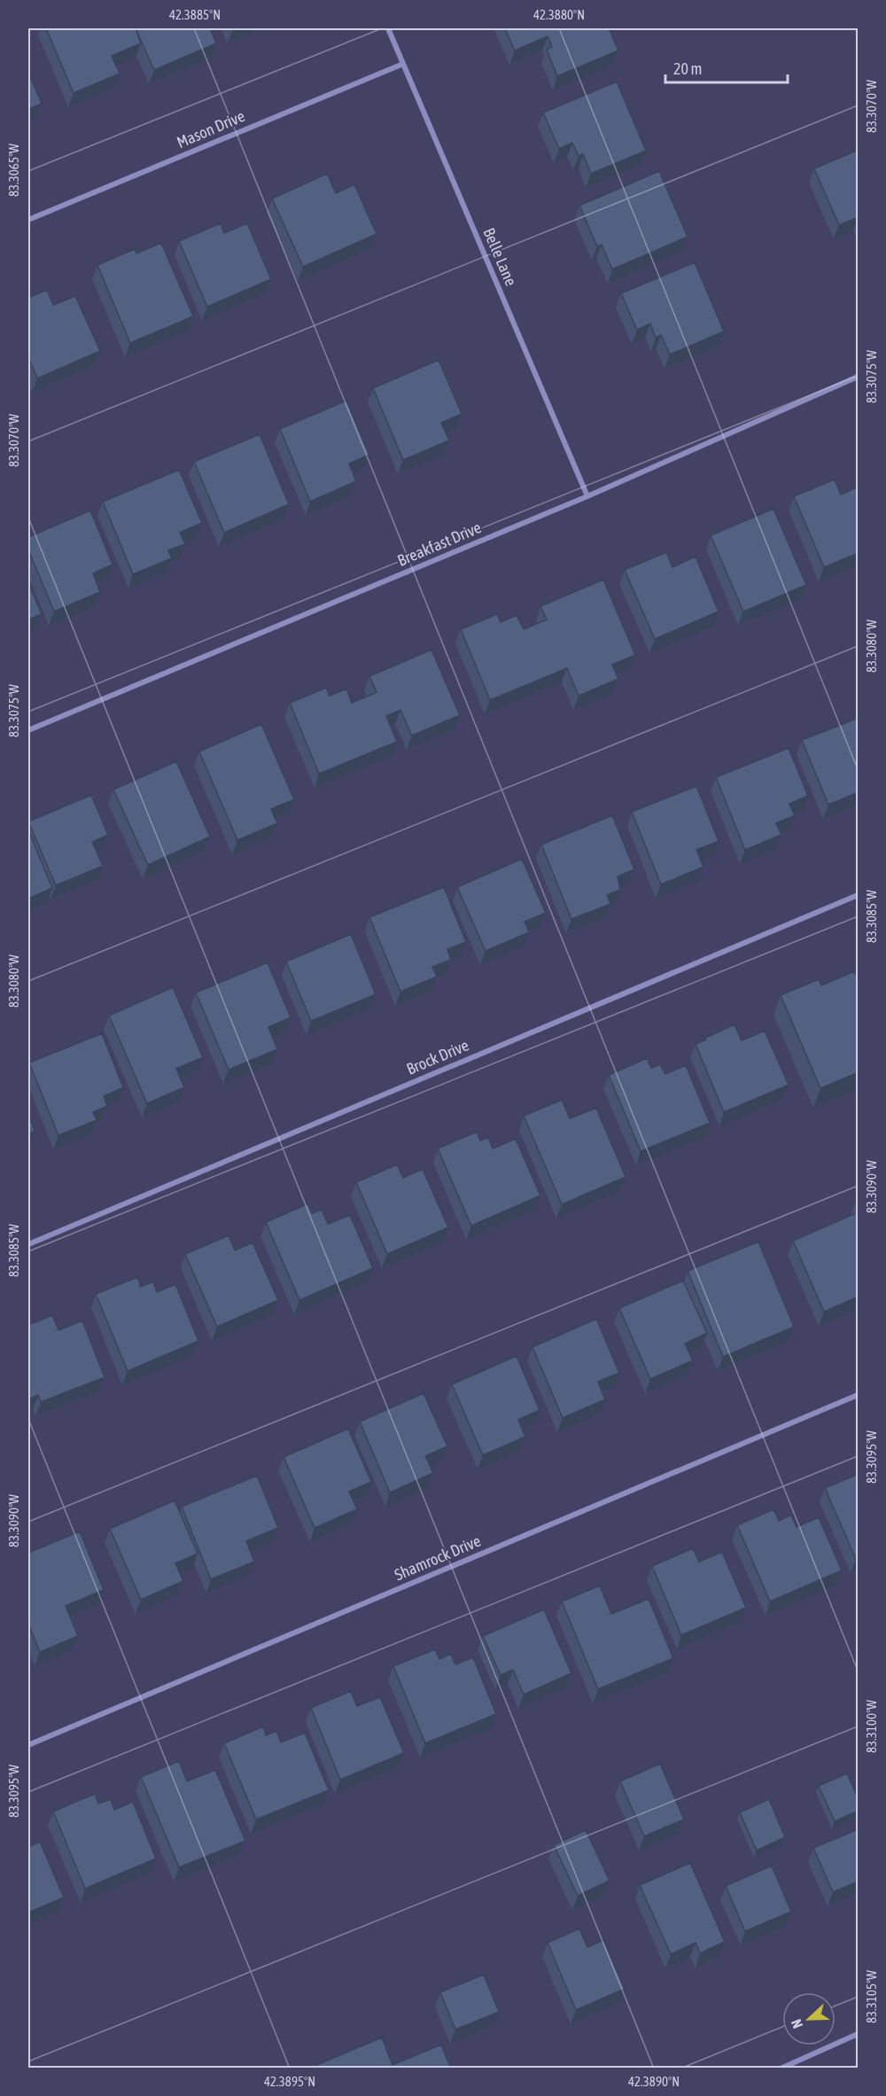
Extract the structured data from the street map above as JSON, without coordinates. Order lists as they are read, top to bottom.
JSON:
{
  "streets": {
    "street": [
      "Mason Drive",
      "Belle Lane",
      "Breakfast Drive",
      "Brock Drive",
      "Shamrock Drive"
    ]
  },
  "crossings": [
    ["Mason Drive", "Belle Lane"],
    ["Belle Lane", "Breakfast Drive"]
  ],
  "scale_bar": "20 m",
  "north": "left",
  "coordinates": [
    "42.3885°N",
    "42.3880°N",
    "83.3070°W",
    "83.3065°W",
    "83.3075°W",
    "83.3080°W",
    "83.3085°W",
    "83.3090°W",
    "83.3095°W",
    "83.3100°W",
    "83.3105°W",
    "42.3895°N",
    "42.3890°N"
  ]
}
